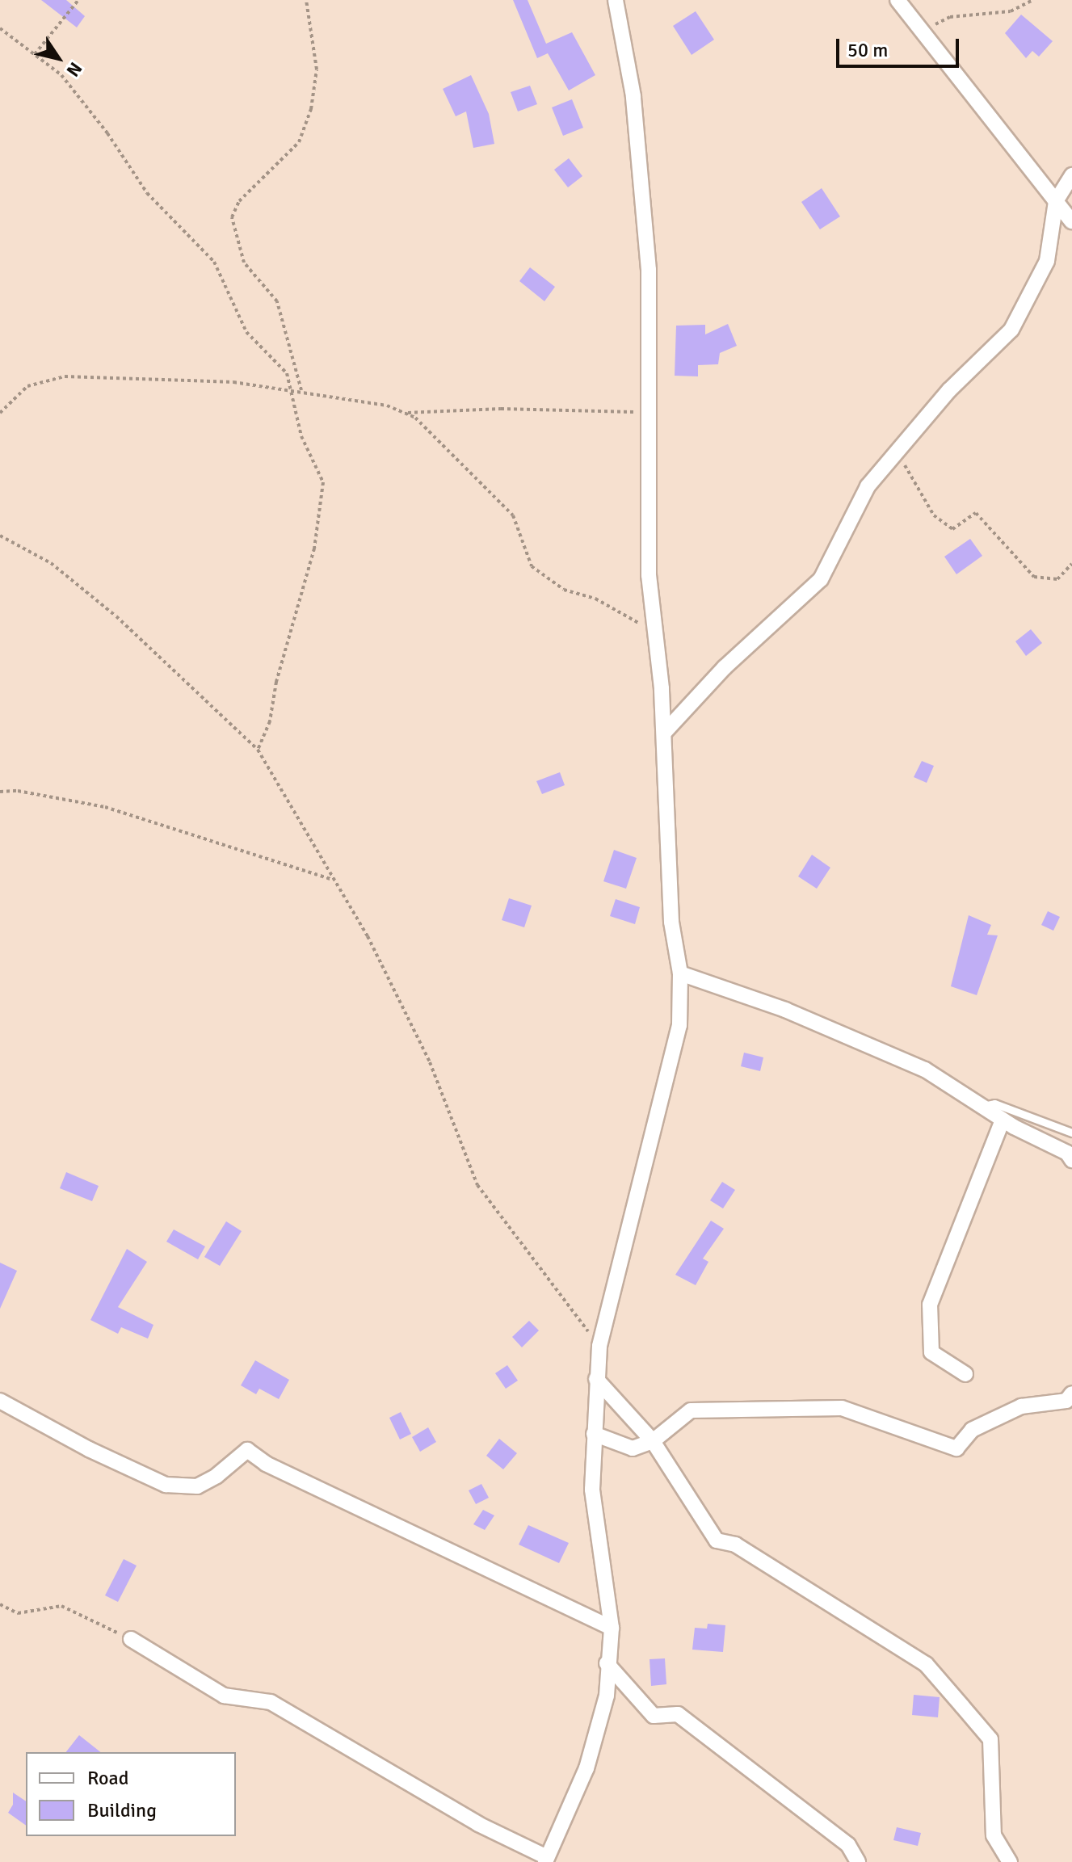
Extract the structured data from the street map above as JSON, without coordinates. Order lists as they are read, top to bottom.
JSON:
{
  "legend": ["Road", "Building"],
  "scale_bar": "50 m",
  "north": "bottom right"
}
